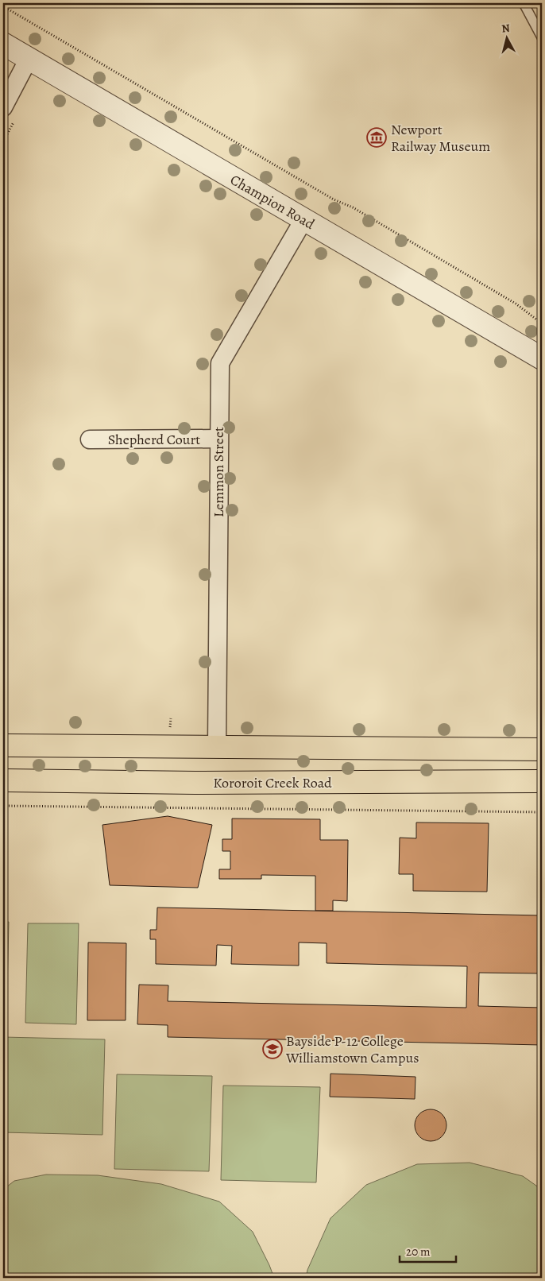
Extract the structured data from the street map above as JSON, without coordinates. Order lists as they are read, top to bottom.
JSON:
{
  "streets": {
    "main road": ["Kororoit Creek Road"],
    "street": ["Champion Road", "Shepherd Court", "Lemmon Street"]
  },
  "crossings": [
    ["Champion Road", "Lemmon Street"],
    ["Shepherd Court", "Lemmon Street"]
  ],
  "places": {
    "museum": ["Newport Railway Museum"],
    "school or university": ["Bayside P-12 College Williamstown Campus"]
  },
  "scale_bar": "20 m",
  "north": "top"
}
